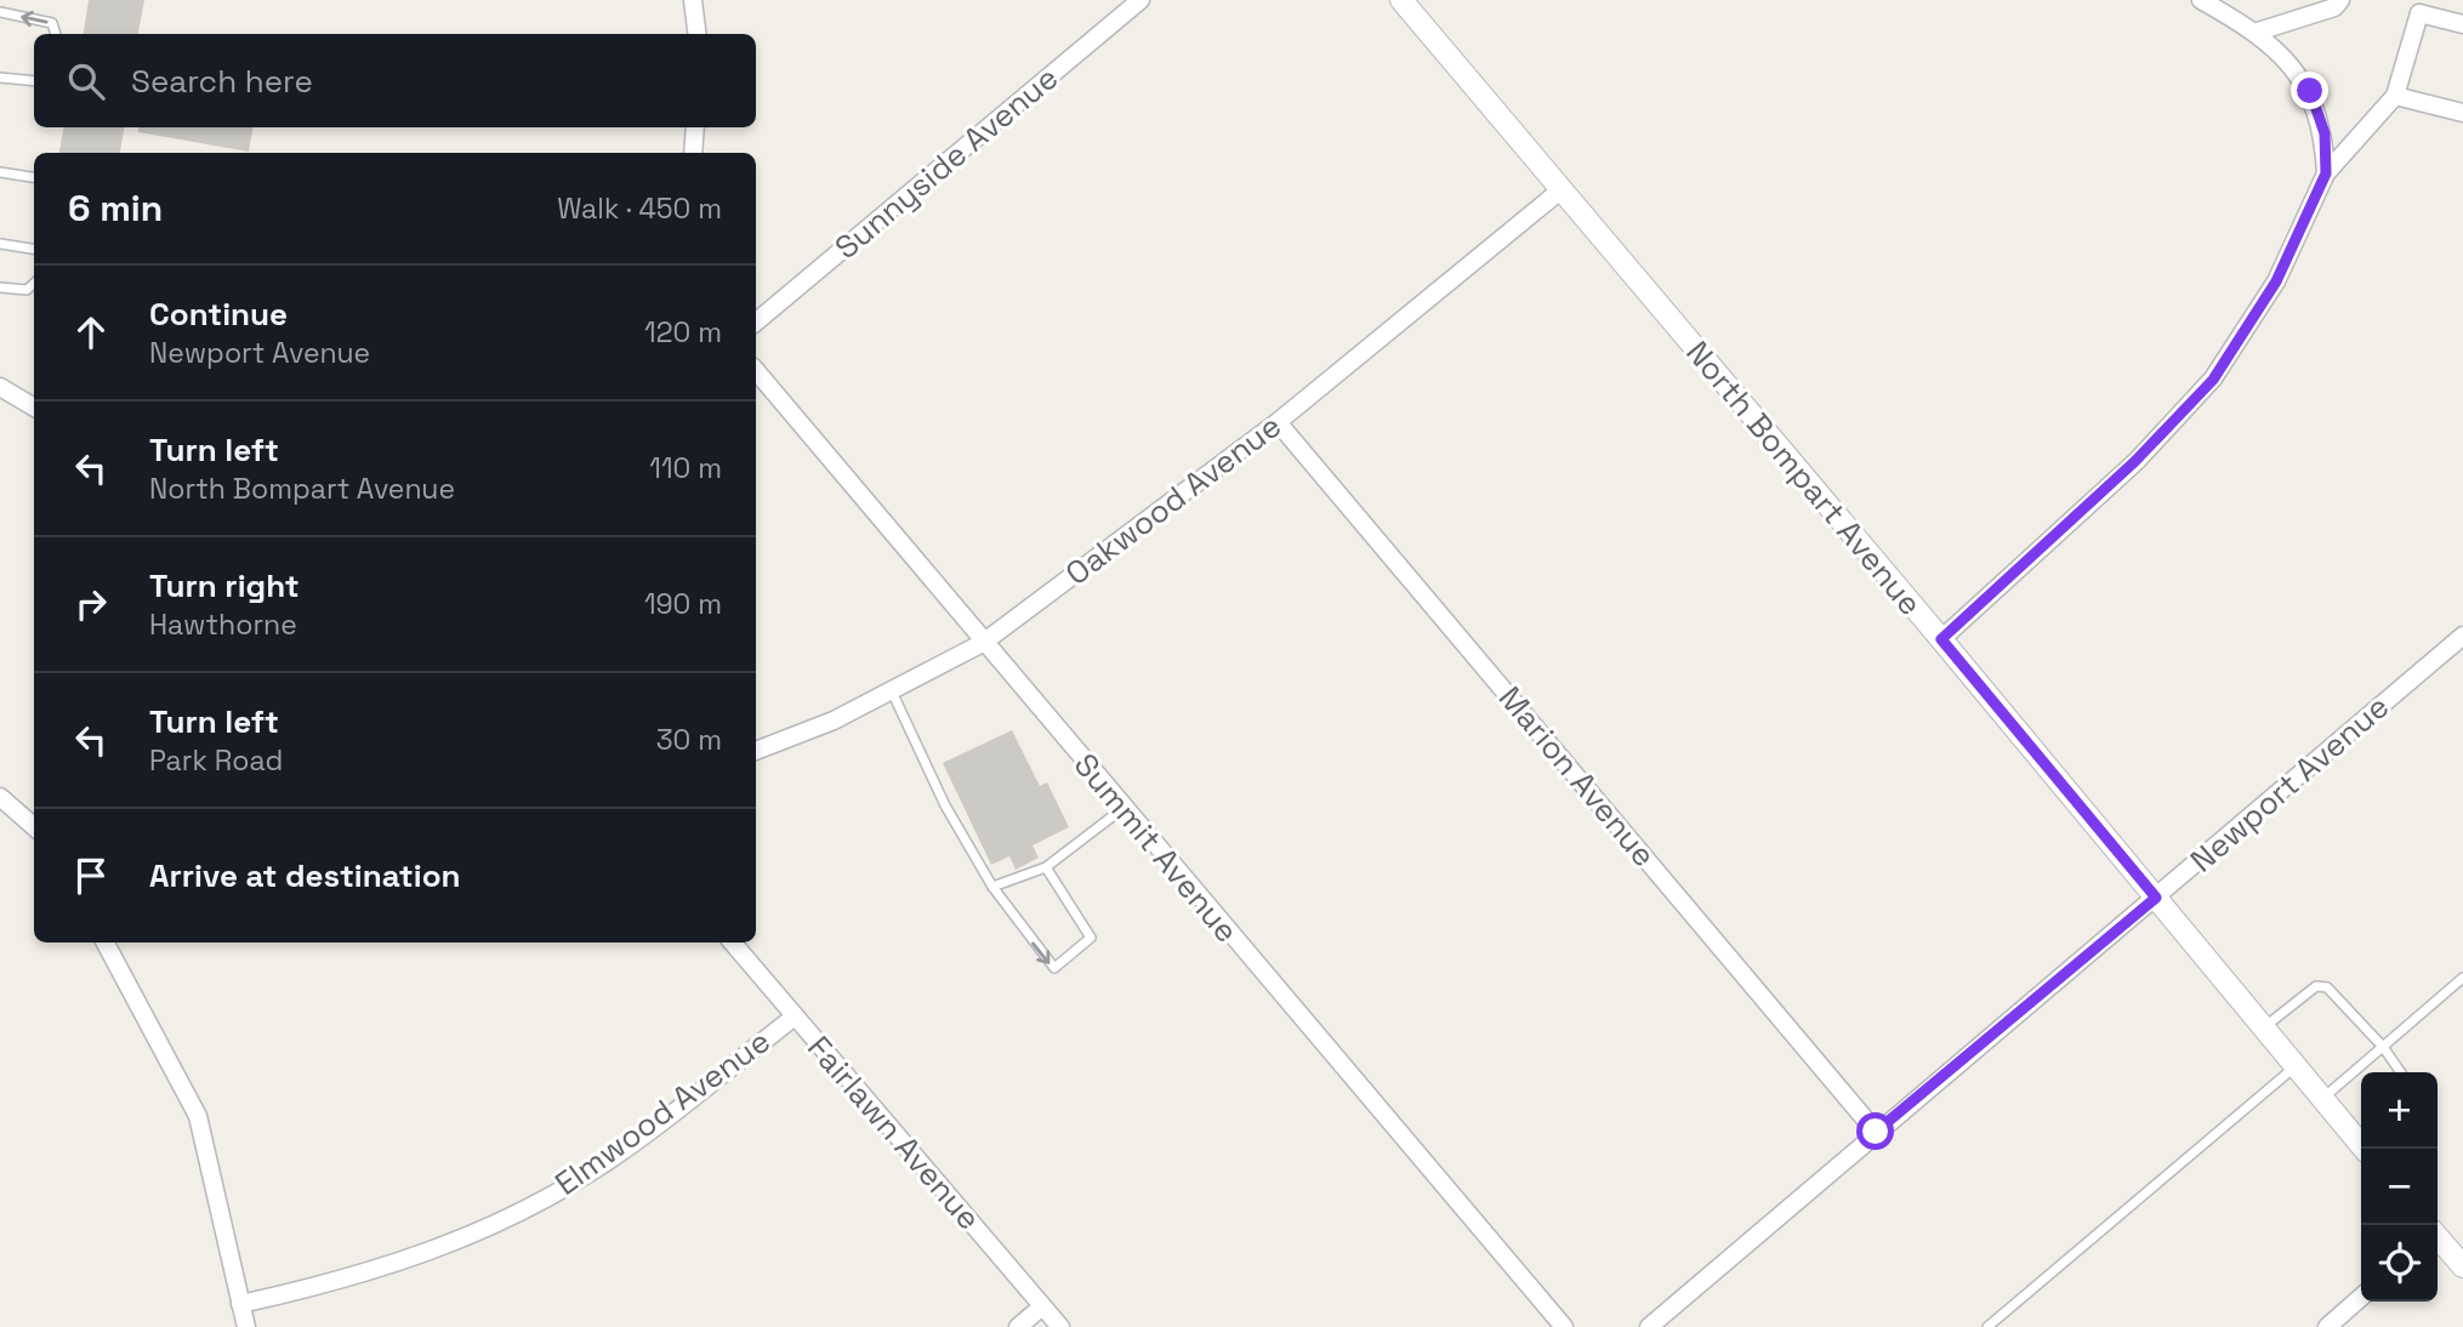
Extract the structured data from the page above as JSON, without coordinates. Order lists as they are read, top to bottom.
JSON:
{
  "streets": {
    "street": [
      "Sunnyside Avenue",
      "North Bompart Avenue",
      "Oakwood Avenue",
      "Marion Avenue",
      "Newport Avenue",
      "Summit Avenue",
      "Elmwood Avenue",
      "Fairlawn Avenue"
    ]
  },
  "crossings": [
    ["North Bompart Avenue", "Oakwood Avenue"],
    ["North Bompart Avenue", "Newport Avenue"],
    ["Oakwood Avenue", "Marion Avenue"],
    ["Oakwood Avenue", "Summit Avenue"],
    ["Marion Avenue", "Newport Avenue"],
    ["Elmwood Avenue", "Fairlawn Avenue"]
  ],
  "page": {
    "search": "Search here",
    "heading": ["6 min", "Walk · 450 m"],
    "list": [
      ["Continue", "Newport Avenue", "120 m"],
      ["Turn left", "North Bompart Avenue", "110 m"],
      ["Turn right", "Hawthorne", "190 m"],
      ["Turn left", "Park Road", "30 m"],
      "Arrive at destination"
    ],
    "map_buttons": ["+", "−"]
  }
}
